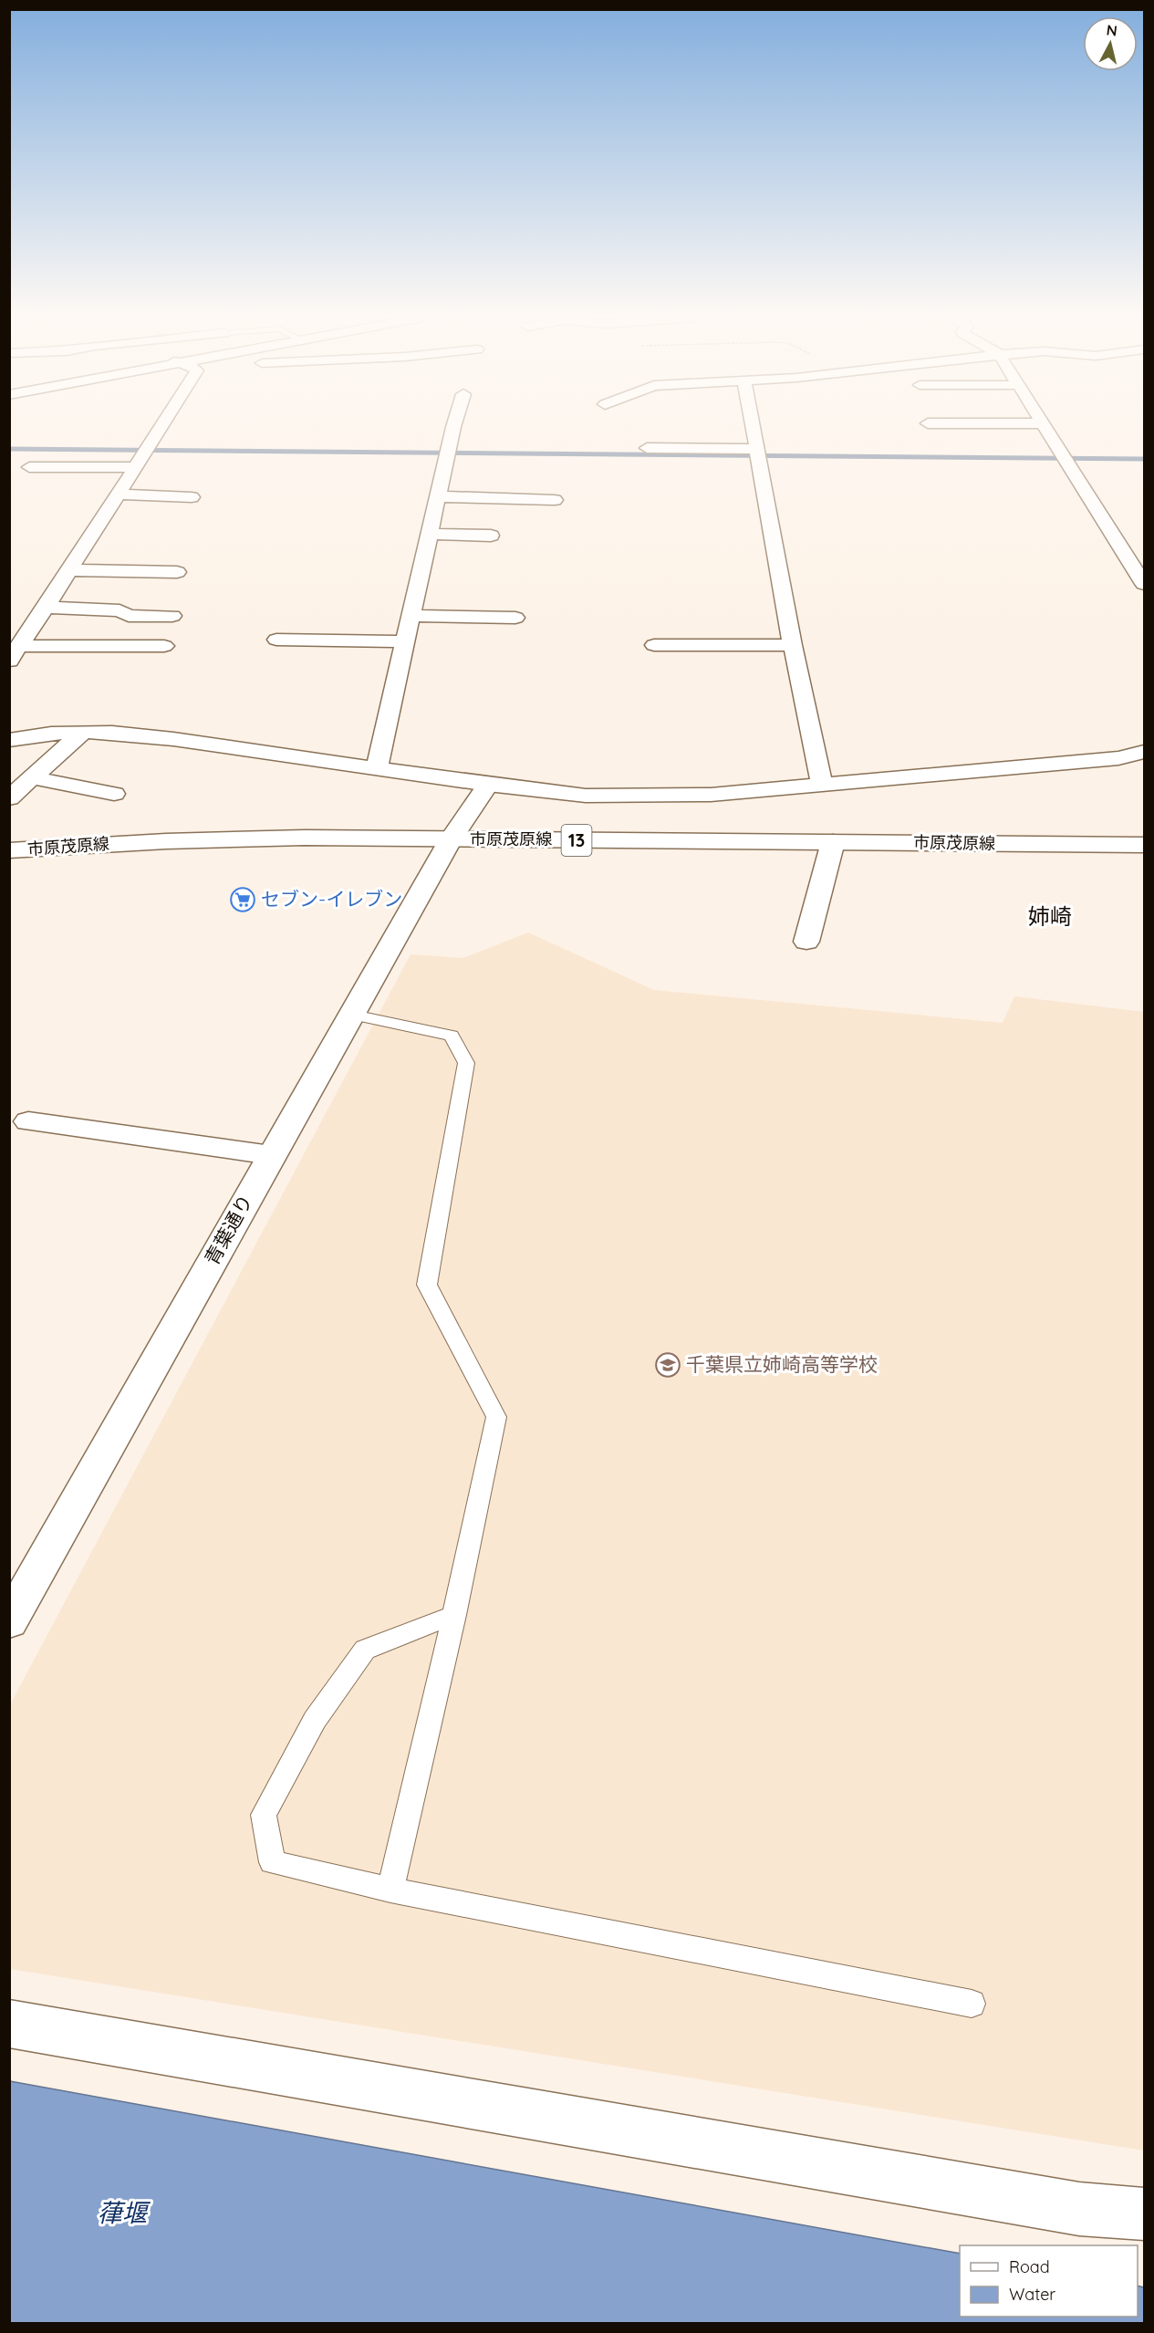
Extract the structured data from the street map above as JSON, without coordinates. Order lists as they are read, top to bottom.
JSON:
{
  "streets": {
    "street": ["市原茂原線", "13", "青葉通り"]
  },
  "crossings": [
    ["市原茂原線", "青葉通り"]
  ],
  "districts": ["姉崎"],
  "water": ["葎堰"],
  "places": {
    "supermarket": ["セブン-イレブン"],
    "school or university": ["千葉県立姉崎高等学校"]
  },
  "legend": ["Road", "Water"],
  "north": "top"
}
